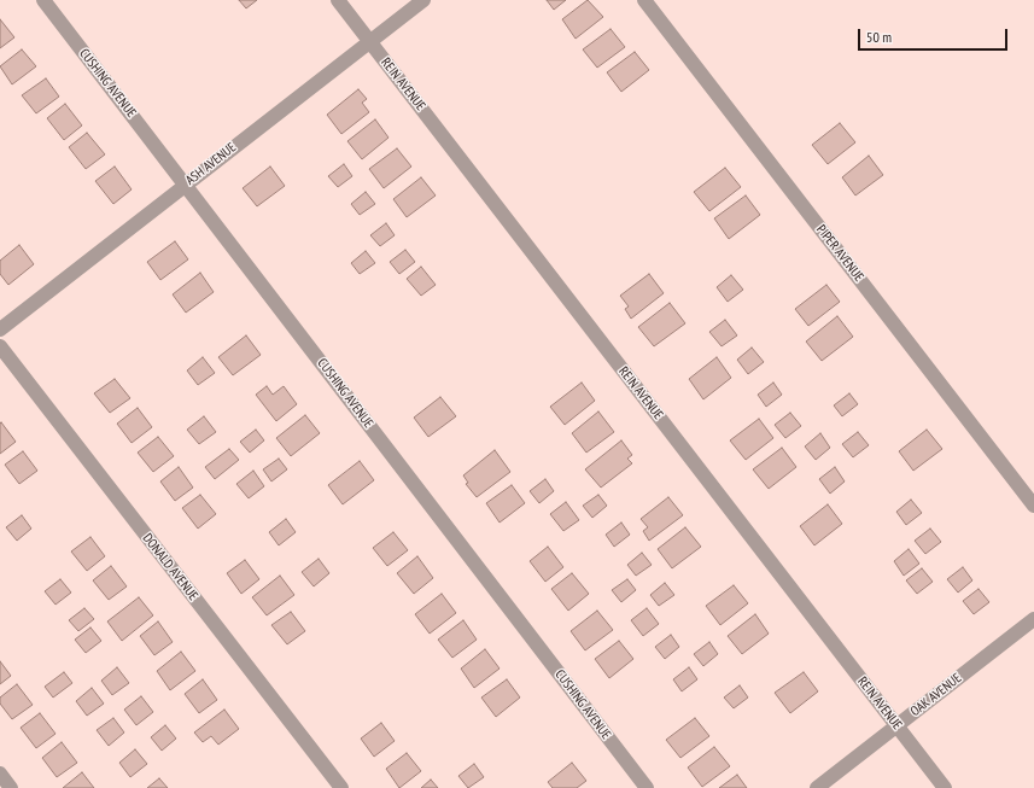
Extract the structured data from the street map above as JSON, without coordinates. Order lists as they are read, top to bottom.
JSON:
{
  "streets": {
    "street": [
      "CUSHING AVENUE",
      "REIN AVENUE",
      "ASH AVENUE",
      "PIPER AVENUE",
      "DONALD AVENUE",
      "OAK AVENUE"
    ]
  },
  "crossings": [
    ["CUSHING AVENUE", "ASH AVENUE"],
    ["REIN AVENUE", "ASH AVENUE"],
    ["REIN AVENUE", "OAK AVENUE"]
  ],
  "scale_bar": "50 m"
}
